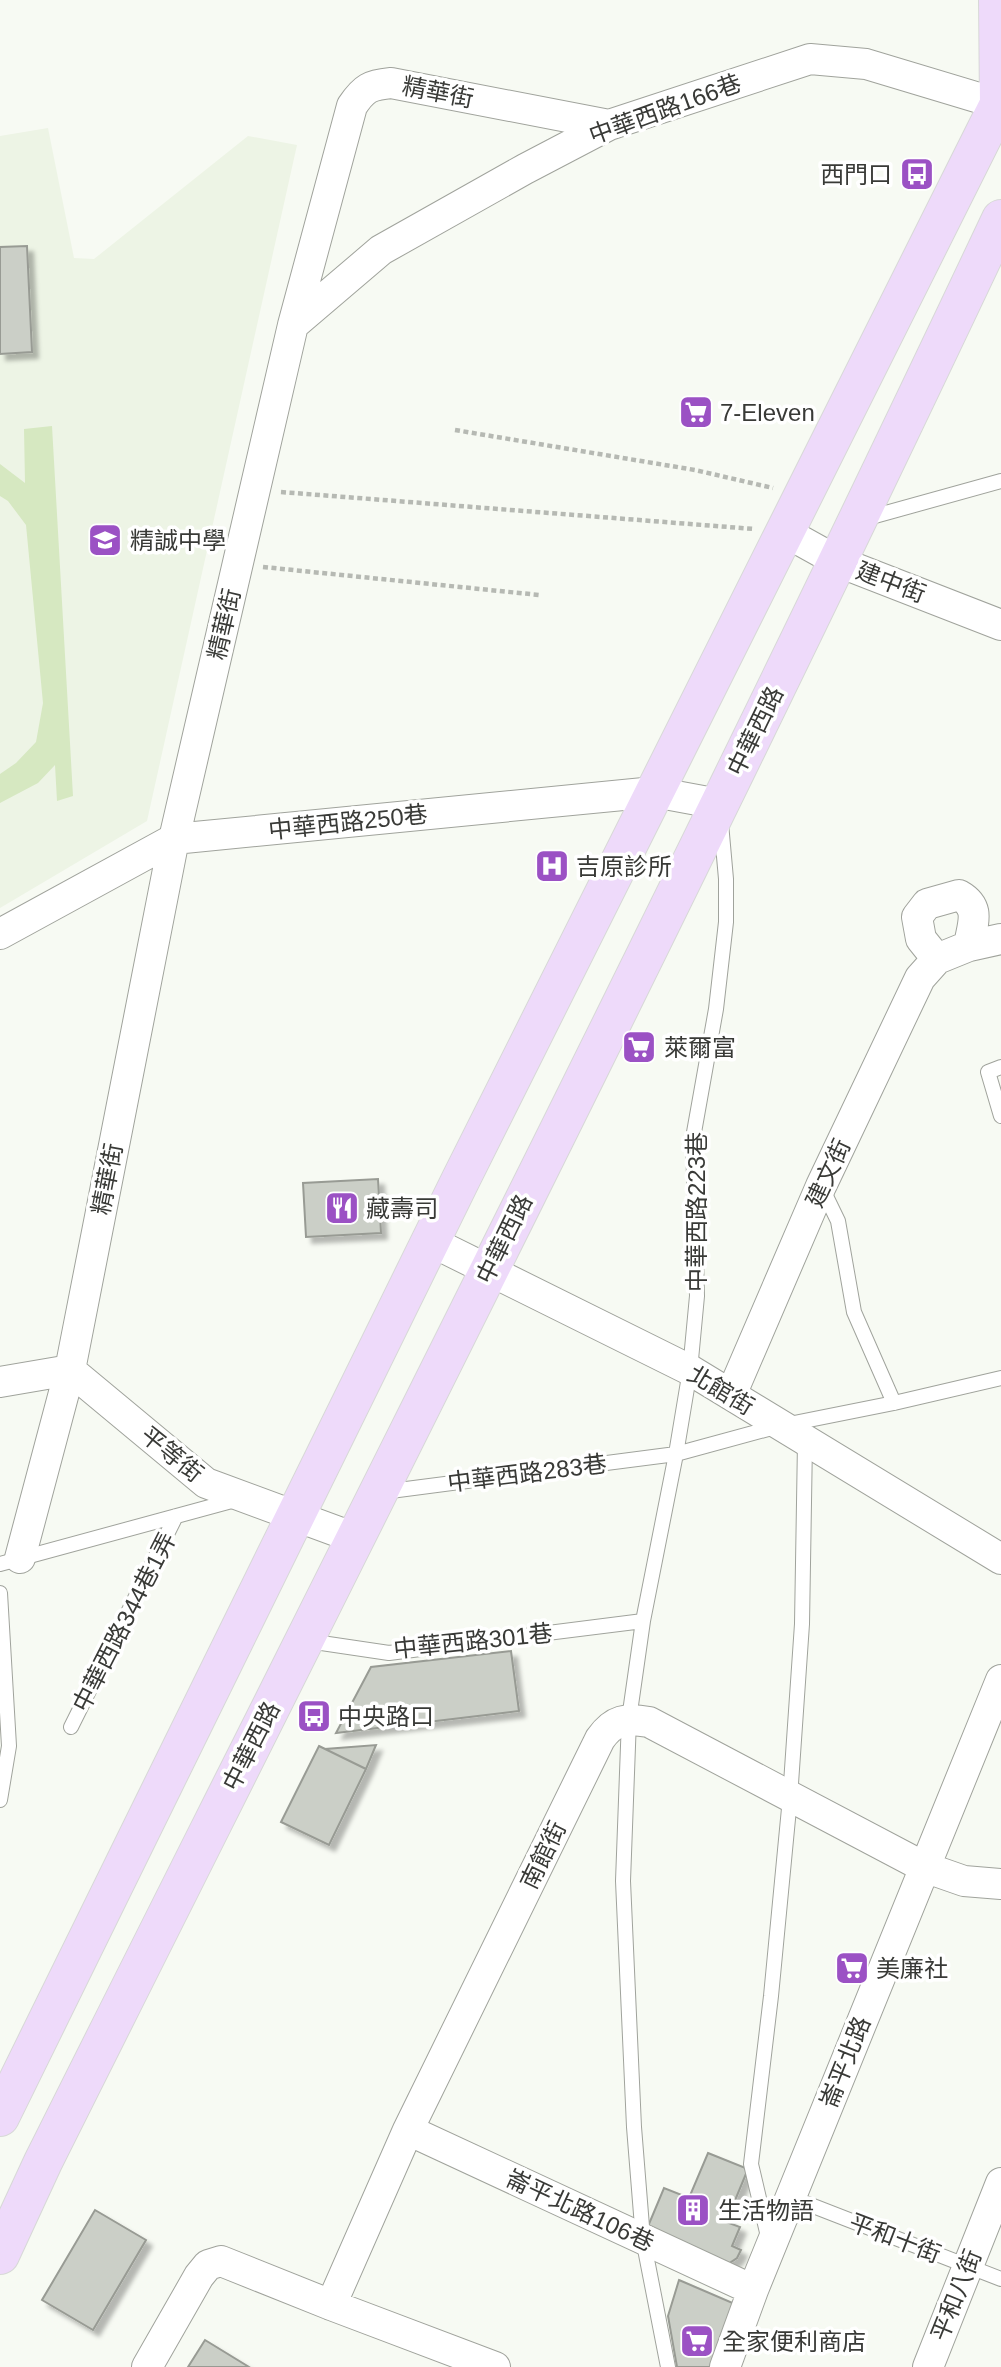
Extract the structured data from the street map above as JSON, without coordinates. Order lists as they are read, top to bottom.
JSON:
{
  "streets": {
    "main road": ["中華西路"],
    "street": [
      "精華街",
      "中華西路166巷",
      "建中街",
      "中華西路250巷",
      "建文街",
      "北館街",
      "平等街",
      "南館街",
      "崙平北路",
      "崙平北路106巷",
      "平和八街"
    ],
    "lane": [
      "中華西路223巷",
      "中華西路283巷",
      "中華西路344巷1弄",
      "中華西路301巷",
      "平和十街"
    ]
  },
  "crossings": [
    ["精華街", "中華西路166巷"],
    ["精華街", "中華西路250巷"],
    ["精華街", "平等街"],
    ["建中街", "中華西路"],
    ["中華西路", "中華西路250巷"],
    ["中華西路", "中華西路223巷"],
    ["中華西路", "北館街"],
    ["中華西路", "平等街"],
    ["中華西路", "中華西路283巷"],
    ["中華西路", "中華西路301巷"],
    ["中華西路250巷", "中華西路223巷"],
    ["建文街", "北館街"],
    ["中華西路223巷", "北館街"],
    ["中華西路223巷", "中華西路283巷"],
    ["中華西路223巷", "中華西路301巷"],
    ["中華西路223巷", "南館街"],
    ["中華西路223巷", "崙平北路106巷"],
    ["北館街", "中華西路283巷"],
    ["南館街", "崙平北路106巷"],
    ["崙平北路", "崙平北路106巷"],
    ["崙平北路", "平和十街"],
    ["平和十街", "平和八街"]
  ],
  "places": {
    "bus stop": ["西門口", "中央路口"],
    "supermarket": [
      "7-Eleven",
      "萊爾富",
      "美廉社",
      "全家便利商店"
    ],
    "school or university": ["精誠中學"],
    "hospital": ["吉原診所"],
    "restaurant": ["藏壽司"],
    "building": ["生活物語"]
  }
}
